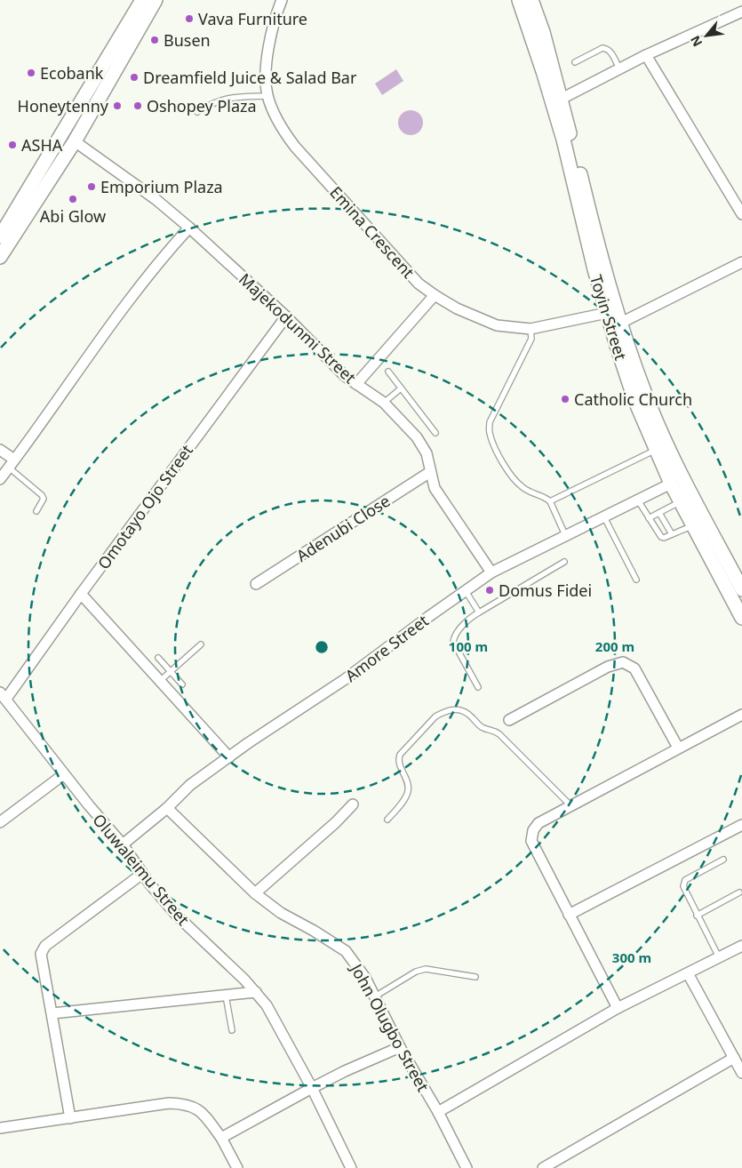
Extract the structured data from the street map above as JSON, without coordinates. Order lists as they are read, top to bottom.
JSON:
{
  "streets": {
    "street": [
      "Emina Crescent",
      "Toyin Street",
      "Majekodunmi Street",
      "Omotayo Ojo Street",
      "Adenubi Close",
      "Amore Street",
      "Oluwaleimu Street",
      "John Olugbo Street"
    ]
  },
  "crossings": [
    ["Emina Crescent", "Toyin Street"],
    ["Toyin Street", "Amore Street"],
    ["Majekodunmi Street", "Omotayo Ojo Street"],
    ["Majekodunmi Street", "Adenubi Close"],
    ["Majekodunmi Street", "Amore Street"],
    ["Omotayo Ojo Street", "Oluwaleimu Street"],
    ["Amore Street", "Oluwaleimu Street"],
    ["Amore Street", "John Olugbo Street"]
  ],
  "places": [
    "Vava Furniture",
    "Busen",
    "Ecobank",
    "Dreamfield Juice & Salad Bar",
    "Honeytenny",
    "Oshopey Plaza",
    "ASHA",
    "Emporium Plaza",
    "Abi Glow",
    "Catholic Church",
    "Domus Fidei"
  ],
  "north": "bottom left",
  "rings": ["100 m", "200 m", "300 m"]
}
